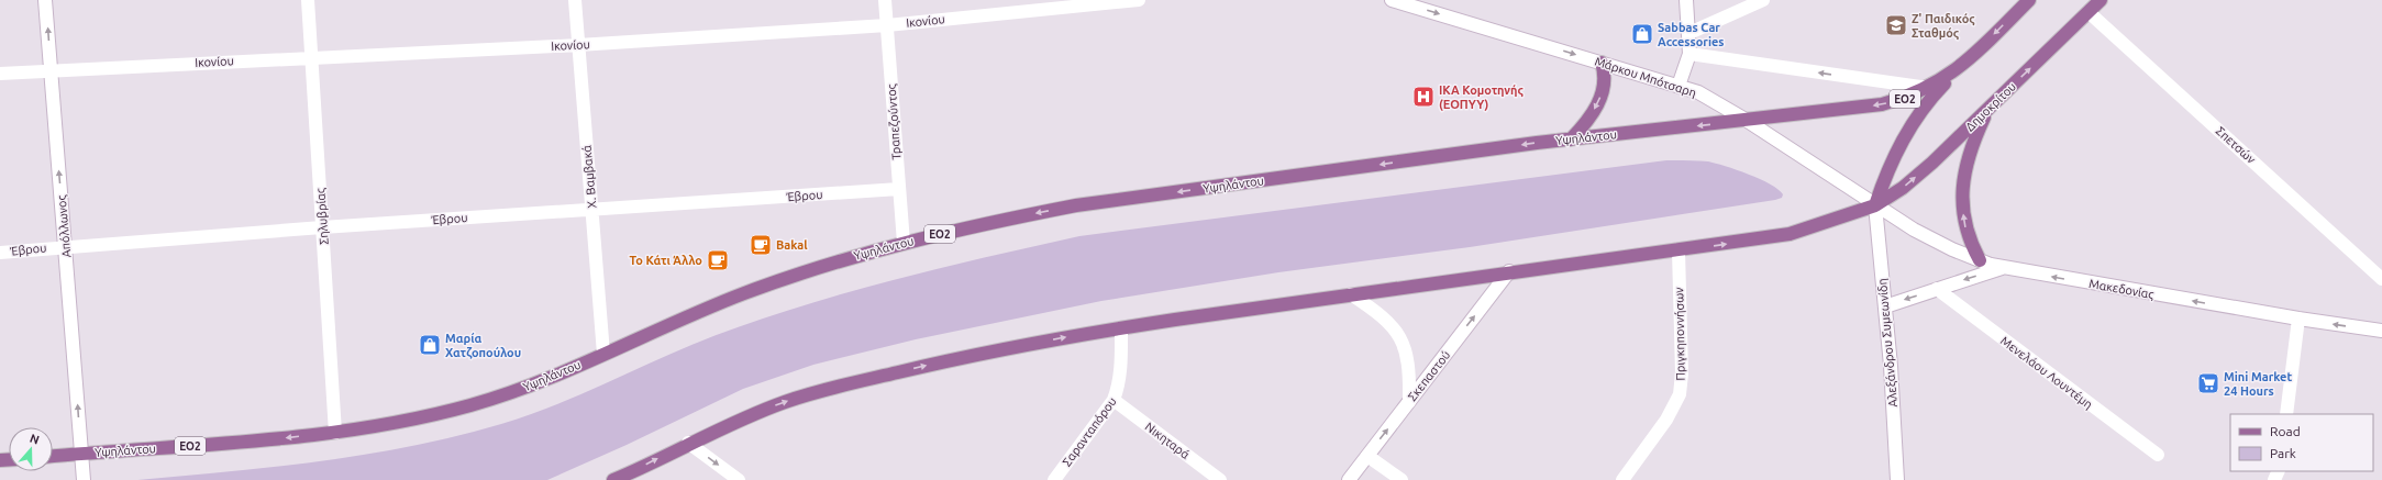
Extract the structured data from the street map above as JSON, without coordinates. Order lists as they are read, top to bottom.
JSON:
{
  "streets": {
    "main road": ["ΕΟ2", "Δημοκρίτου", "Υψηλάντου"],
    "street": [
      "Ικονίου",
      "Μάρκου Μπότσαρη",
      "Τραπεζούντος",
      "Σπετσών",
      "Χ. Βαμβακά",
      "Έβρου",
      "Σηλυβρίας",
      "Απόλλωνος",
      "Μακεδονίας",
      "Πριγκηποννήσων",
      "Αλεξάνδρου Συμεωνίδη",
      "Μενελάου Λουντέμη",
      "Σκεπαστού",
      "Σαρανταπόρου",
      "Νικηταρά"
    ]
  },
  "crossings": [
    ["Ικονίου", "Τραπεζούντος"],
    ["Ικονίου", "Χ. Βαμβακά"],
    ["Ικονίου", "Σηλυβρίας"],
    ["Ικονίου", "Απόλλωνος"],
    ["Μάρκου Μπότσαρη", "ΕΟ2"],
    ["Μάρκου Μπότσαρη", "Δημοκρίτου"],
    ["Μάρκου Μπότσαρη", "Υψηλάντου"],
    ["Μάρκου Μπότσαρη", "Μακεδονίας"],
    ["Μάρκου Μπότσαρη", "Αλεξάνδρου Συμεωνίδη"],
    ["ΕΟ2", "Υψηλάντου"],
    ["Δημοκρίτου", "Σπετσών"],
    ["Δημοκρίτου", "Μακεδονίας"],
    ["Δημοκρίτου", "Αλεξάνδρου Συμεωνίδη"],
    ["Τραπεζούντος", "Υψηλάντου"],
    ["Τραπεζούντος", "Έβρου"],
    ["Υψηλάντου", "Χ. Βαμβακά"],
    ["Υψηλάντου", "Σηλυβρίας"],
    ["Υψηλάντου", "Απόλλωνος"],
    ["Χ. Βαμβακά", "Έβρου"],
    ["Έβρου", "Σηλυβρίας"],
    ["Έβρου", "Απόλλωνος"],
    ["Μακεδονίας", "Αλεξάνδρου Συμεωνίδη"],
    ["Σαρανταπόρου", "Νικηταρά"]
  ],
  "one_way": [
    "Μάρκου Μπότσαρη",
    "Υψηλάντου",
    "Απόλλωνος",
    "Μακεδονίας",
    "Σκεπαστού"
  ],
  "places": {
    "school or university": ["Ζ' Παιδικός Σταθμός"],
    "shop": ["Sabbas Car Accessories", "Μαρία Χατζοπούλου"],
    "hospital": ["ΙΚΑ Κομοτηνής (ΕΟΠΥΥ)"],
    "cafe": ["Bakal", "Το Κάτι Άλλο"],
    "supermarket": ["Mini Market 24 Hours"]
  },
  "legend": ["Road", "Park"],
  "north": "top"
}
